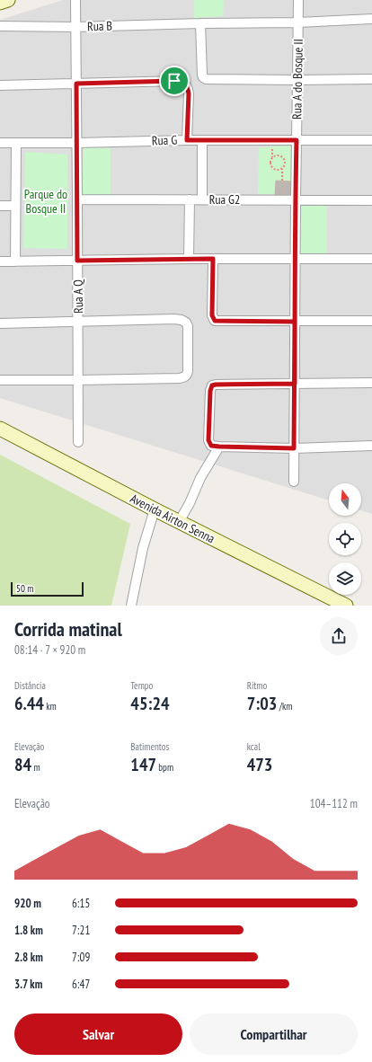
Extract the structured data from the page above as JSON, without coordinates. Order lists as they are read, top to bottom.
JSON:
{
  "streets": {
    "main road": ["Avenida Airton Senna"],
    "street": [
      "Rua B",
      "Rua A do Bosque II",
      "Rua G",
      "Rua G2",
      "Rua A Q"
    ]
  },
  "crossings": [
    ["Rua B", "Rua A do Bosque II"],
    ["Rua B", "Rua A Q"],
    ["Rua A do Bosque II", "Rua G"],
    ["Rua A do Bosque II", "Rua G2"],
    ["Rua G", "Rua A Q"],
    ["Rua G2", "Rua A Q"]
  ],
  "parks": ["Parque do Bosque II"],
  "scale_bar": "50 m",
  "north": "top",
  "page": {
    "scale": "50 m",
    "heading": ["Corrida matinal", "08:14 · 7 × 920 m"],
    "stats": [
      ["Distância", "6.44 km"],
      ["Tempo", "45:24"],
      ["Ritmo", "7:03 /km"],
      ["Elevação", "84 m"],
      ["Batimentos", "147 bpm"],
      ["kcal", "473"]
    ],
    "chart": ["Elevação", "104–112 m"],
    "list": [
      {
        "name": "920 m",
        "note": "6:15"
      },
      {
        "name": "1.8 km",
        "note": "7:21"
      },
      {
        "name": "2.8 km",
        "note": "7:09"
      },
      {
        "name": "3.7 km",
        "note": "6:47"
      }
    ],
    "buttons": ["Salvar", "Compartilhar"]
  }
}
